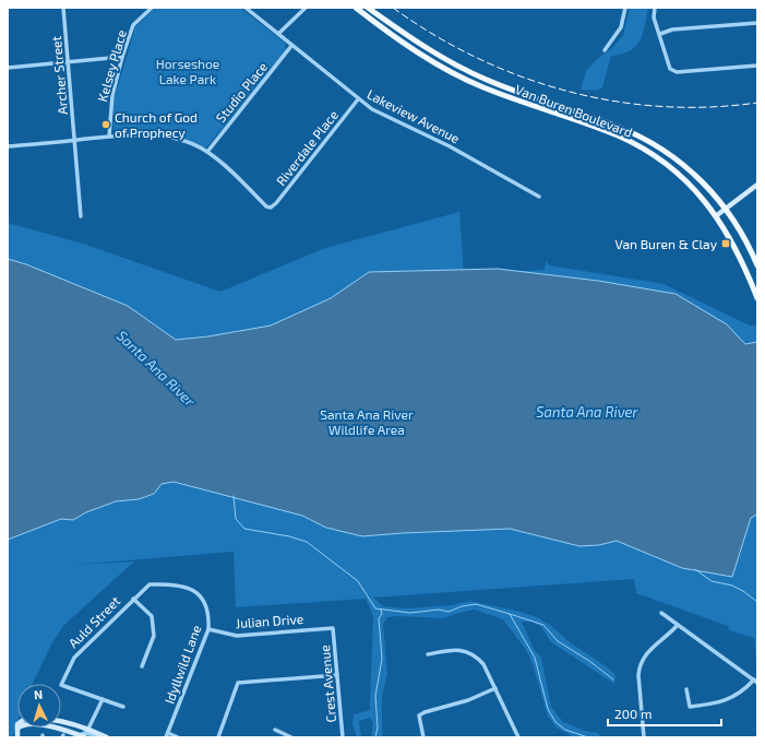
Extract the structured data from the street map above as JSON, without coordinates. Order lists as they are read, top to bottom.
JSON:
{
  "streets": {
    "main road": ["Van Buren Boulevard"],
    "street": [
      "Kelsey Place",
      "Archer Street",
      "Studio Place",
      "Lakeview Avenue",
      "Riverdale Place",
      "Julian Drive",
      "Auld Street",
      "Idyllwild Lane",
      "Crest Avenue"
    ]
  },
  "crossings": [
    ["Studio Place", "Lakeview Avenue"],
    ["Studio Place", "Riverdale Place"],
    ["Lakeview Avenue", "Riverdale Place"],
    ["Julian Drive", "Idyllwild Lane"],
    ["Julian Drive", "Crest Avenue"],
    ["Auld Street", "Idyllwild Lane"]
  ],
  "water": ["Santa Ana River"],
  "parks": ["Horseshoe Lake Park", "Santa Ana River Wildlife Area"],
  "places": {
    "other": ["Church of God of Prophecy"],
    "transit": ["Van Buren & Clay"]
  },
  "scale_bar": "200 m",
  "north": "top"
}
